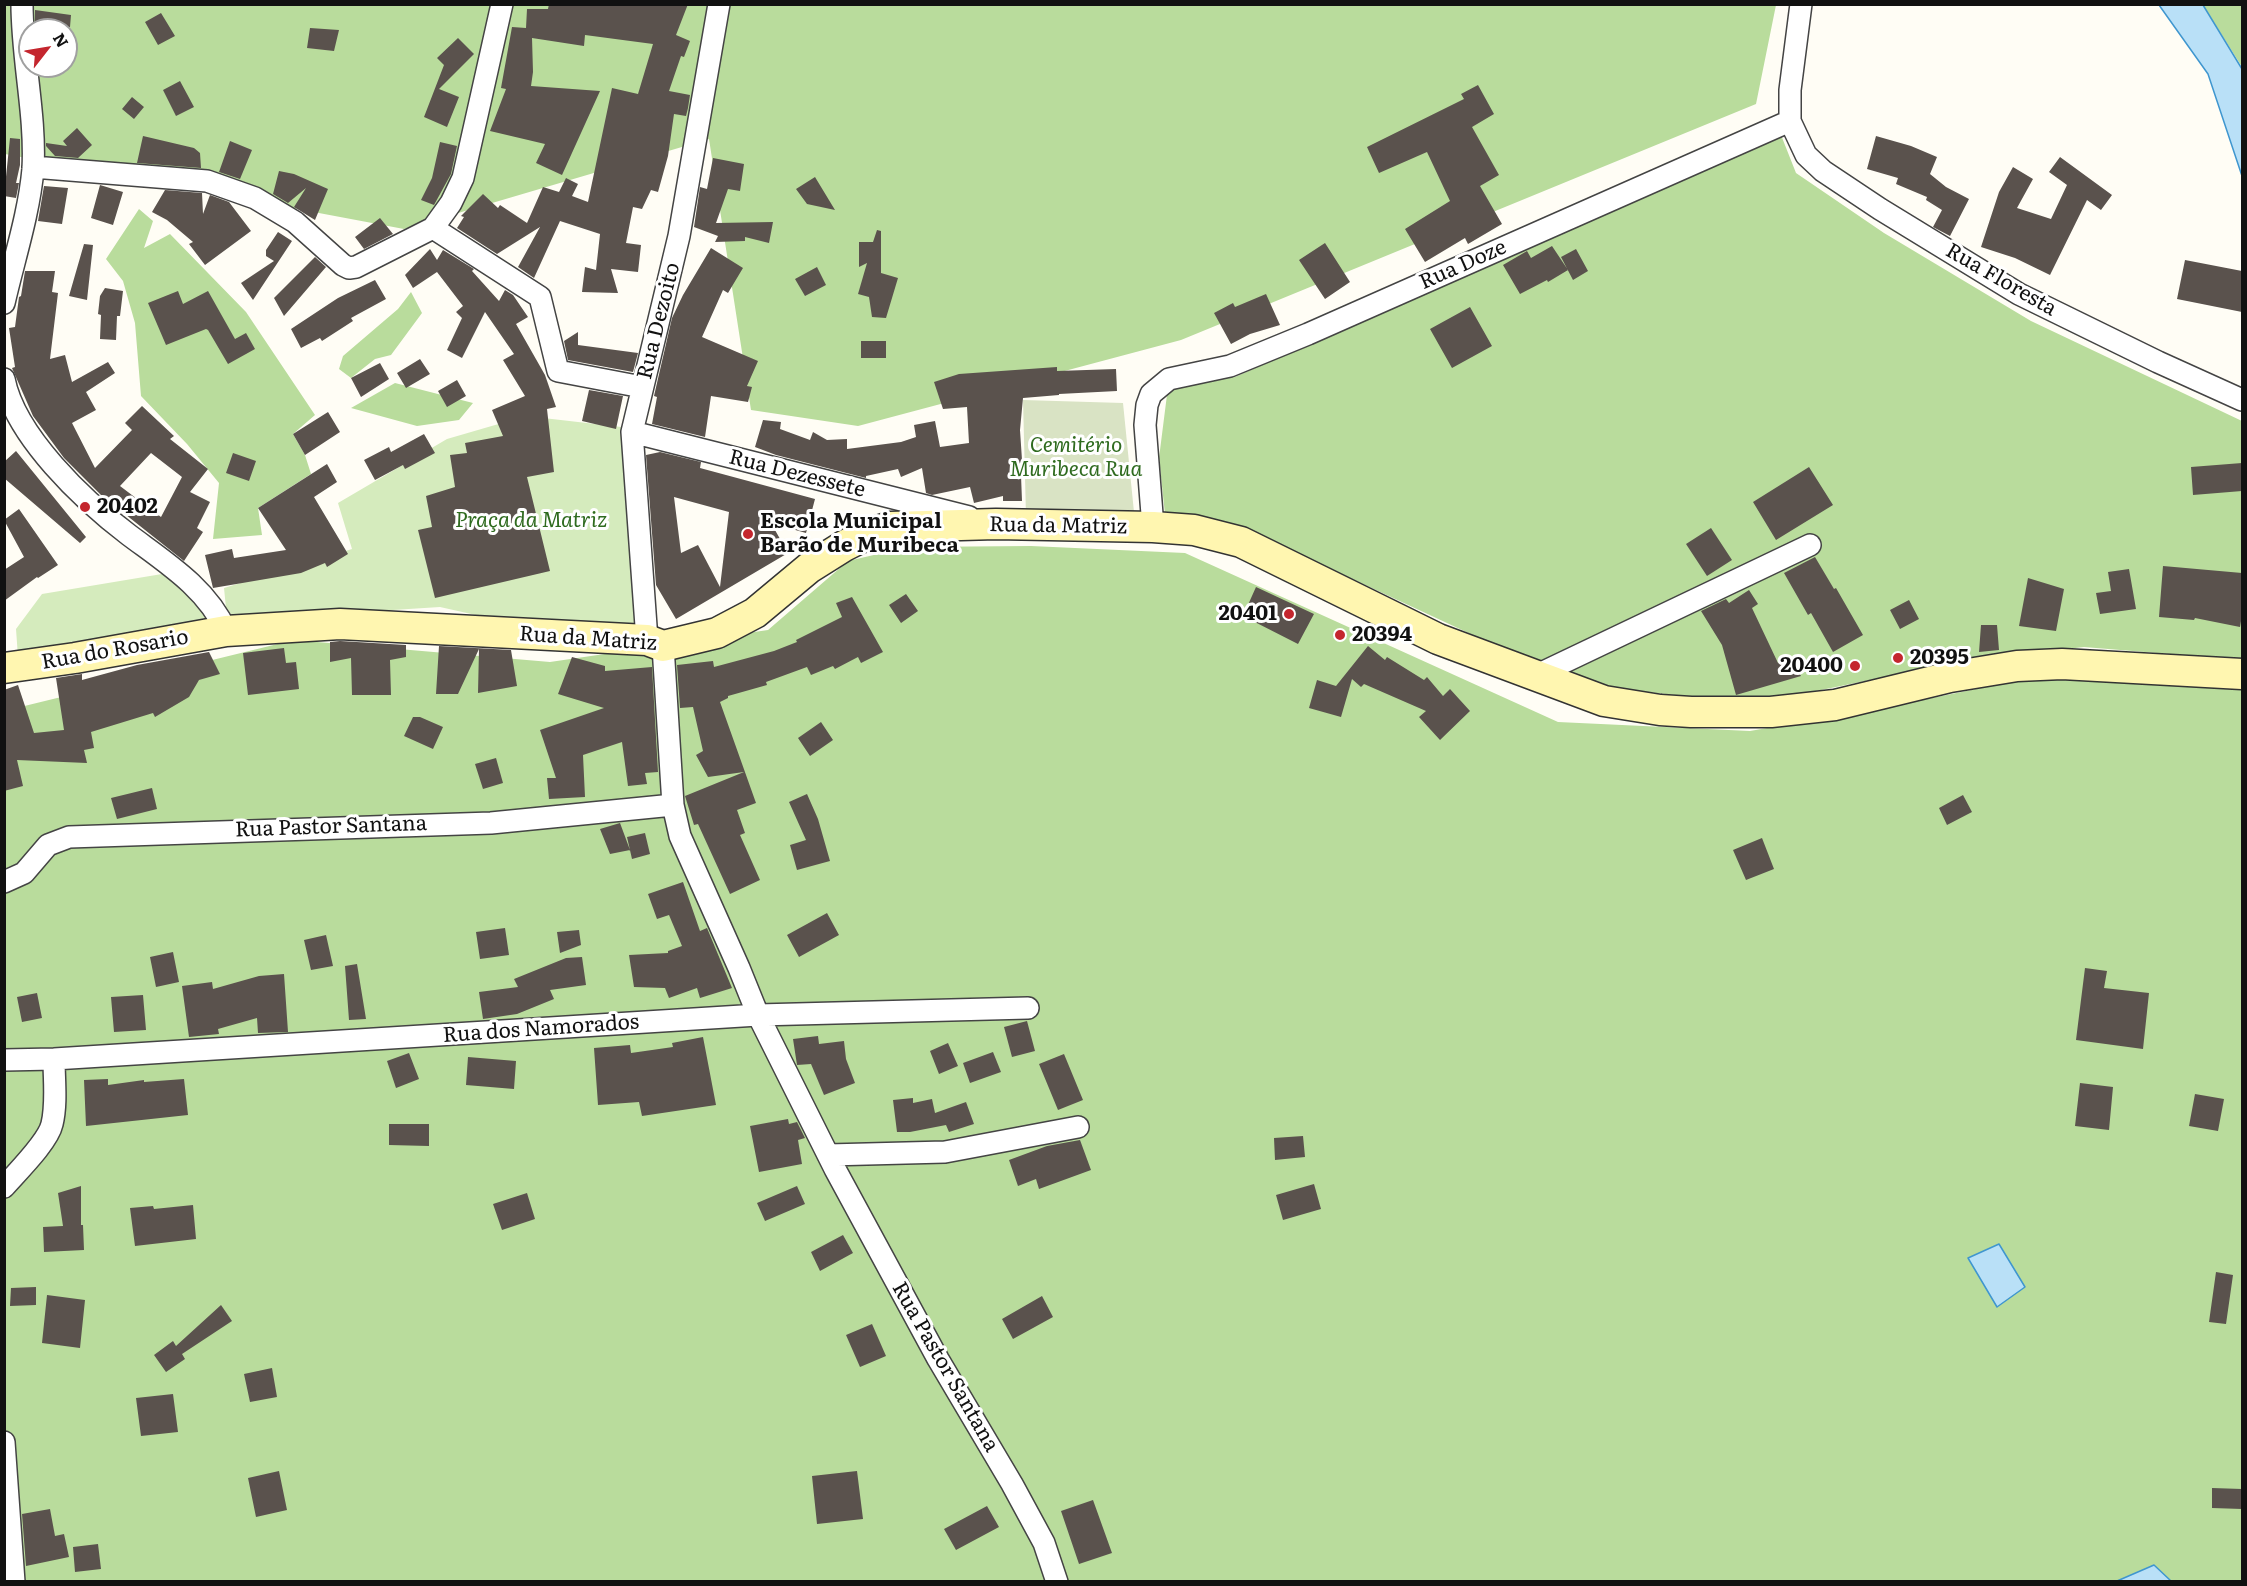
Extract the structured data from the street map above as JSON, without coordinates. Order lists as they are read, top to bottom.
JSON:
{
  "streets": {
    "street": [
      "Rua Doze",
      "Rua Floresta",
      "Rua Dezoito",
      "Rua Dezessete",
      "Rua da Matriz",
      "Rua do Rosario",
      "Rua Pastor Santana",
      "Rua dos Namorados"
    ]
  },
  "crossings": [
    ["Rua Doze", "Rua Floresta"],
    ["Rua Doze", "Rua da Matriz"],
    ["Rua Dezoito", "Rua Dezessete"],
    ["Rua Dezoito", "Rua da Matriz"],
    ["Rua Dezoito", "Rua Pastor Santana"],
    ["Rua Dezessete", "Rua da Matriz"],
    ["Rua da Matriz", "Rua do Rosario"],
    ["Rua da Matriz", "Rua Pastor Santana"],
    ["Rua Pastor Santana", "Rua dos Namorados"]
  ],
  "parks": ["Cemitério Muribeca Rua", "Praça da Matriz"],
  "places": [
    "20402",
    "Escola Municipal Barão de Muribeca",
    "20401",
    "20394",
    "20395",
    "20400"
  ],
  "north": "top right"
}
